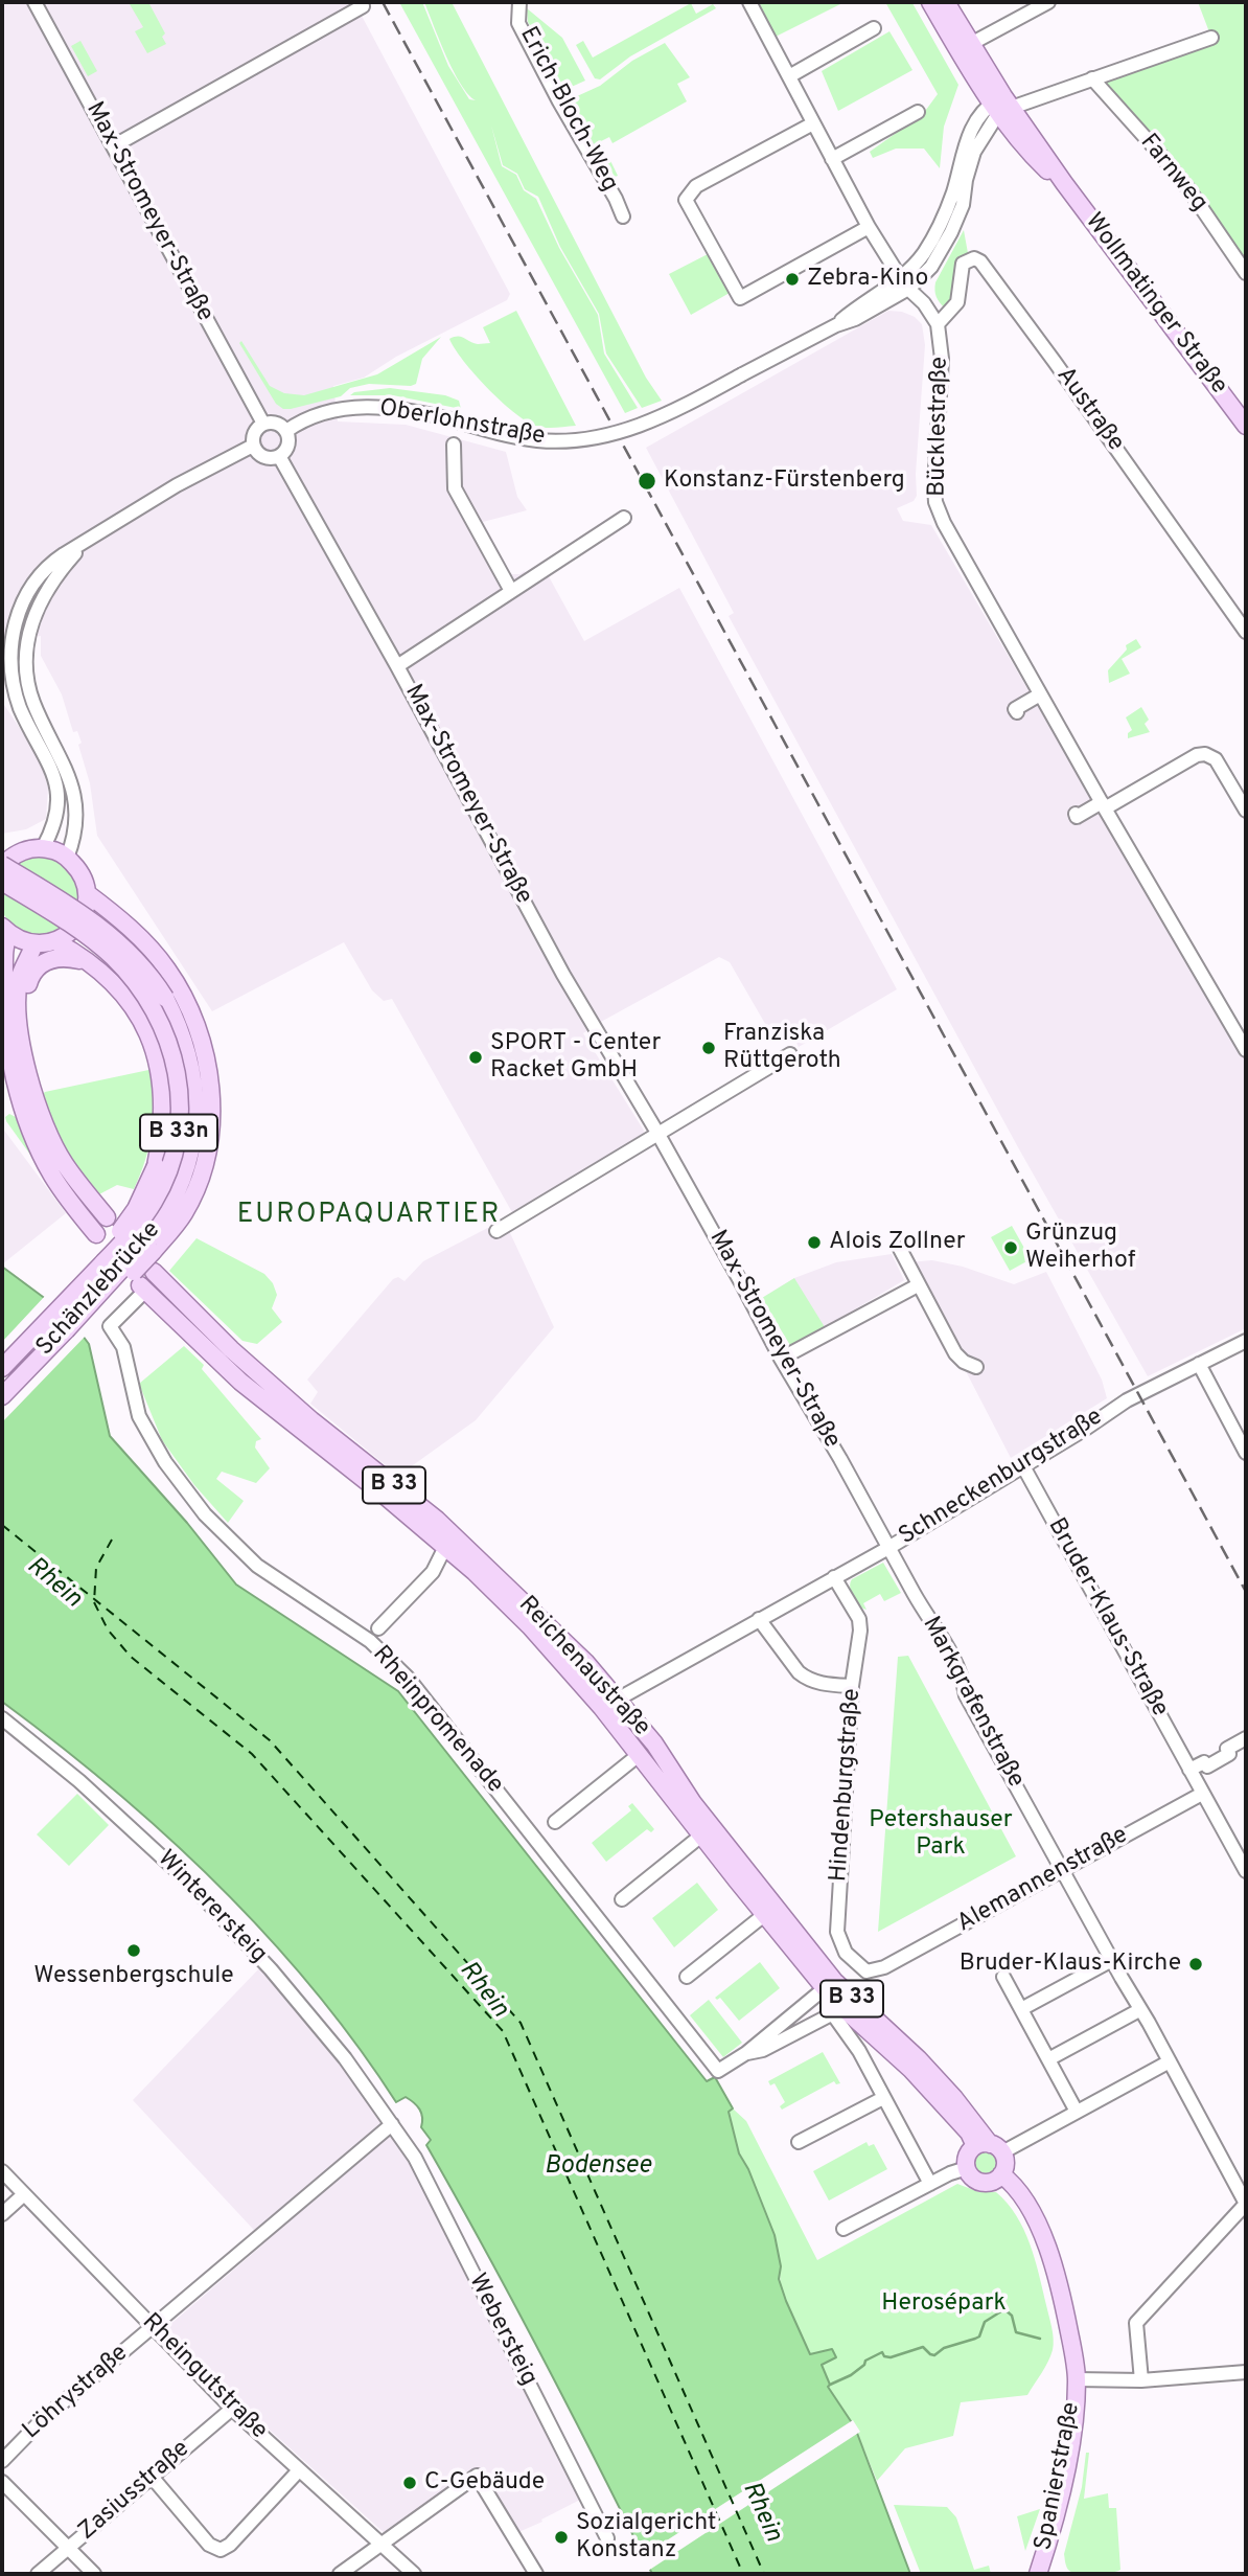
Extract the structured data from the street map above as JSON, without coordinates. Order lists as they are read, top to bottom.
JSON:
{
  "streets": {
    "main road": [
      "Wollmatinger Straße",
      "B 33n",
      "Schänzlebrücke",
      "B 33",
      "Reichenaustraße",
      "Spanierstraße"
    ],
    "street": [
      "Erich-Bloch-Weg",
      "Farnweg",
      "Max-Stromeyer-Straße",
      "Austraße",
      "Oberlohnstraße",
      "Bücklestraße",
      "Schneckenburgstraße",
      "Bruder-Klaus-Straße",
      "Markgrafenstraße",
      "Rheinpromenade",
      "Hindenburgstraße",
      "Alemannenstraße",
      "Winterersteig",
      "Webersteig",
      "Rheingutstraße",
      "Löhrystraße",
      "Zasiusstraße"
    ]
  },
  "crossings": [
    ["Max-Stromeyer-Straße", "Oberlohnstraße"],
    ["Max-Stromeyer-Straße", "Schneckenburgstraße"],
    ["Max-Stromeyer-Straße", "Markgrafenstraße"],
    ["Wollmatinger Straße", "Oberlohnstraße"],
    ["Austraße", "Bücklestraße"],
    ["Oberlohnstraße", "Bücklestraße"],
    ["B 33n", "Schänzlebrücke"],
    ["Schneckenburgstraße", "Bruder-Klaus-Straße"],
    ["Schneckenburgstraße", "Reichenaustraße"],
    ["Schneckenburgstraße", "Markgrafenstraße"],
    ["Schneckenburgstraße", "Hindenburgstraße"],
    ["Bruder-Klaus-Straße", "Alemannenstraße"],
    ["Reichenaustraße", "Rheinpromenade"],
    ["Markgrafenstraße", "Alemannenstraße"],
    ["Hindenburgstraße", "Alemannenstraße"],
    ["Winterersteig", "Webersteig"],
    ["Winterersteig", "Löhrystraße"],
    ["Webersteig", "Löhrystraße"],
    ["Rheingutstraße", "Löhrystraße"],
    ["Rheingutstraße", "Zasiusstraße"]
  ],
  "districts": ["EUROPAQUARTIER"],
  "water": ["Rhein", "Bodensee"],
  "parks": ["Petershauser Park", "Herosépark"],
  "places": [
    "Zebra-Kino",
    "Konstanz-Fürstenberg",
    "Franziska Rüttgeroth",
    "SPORT - Center Racket GmbH",
    "Alois Zollner",
    "Grünzug Weiherhof",
    "Wessenbergschule",
    "Bruder-Klaus-Kirche",
    "C-Gebäude",
    "Sozialgericht Konstanz"
  ]
}
